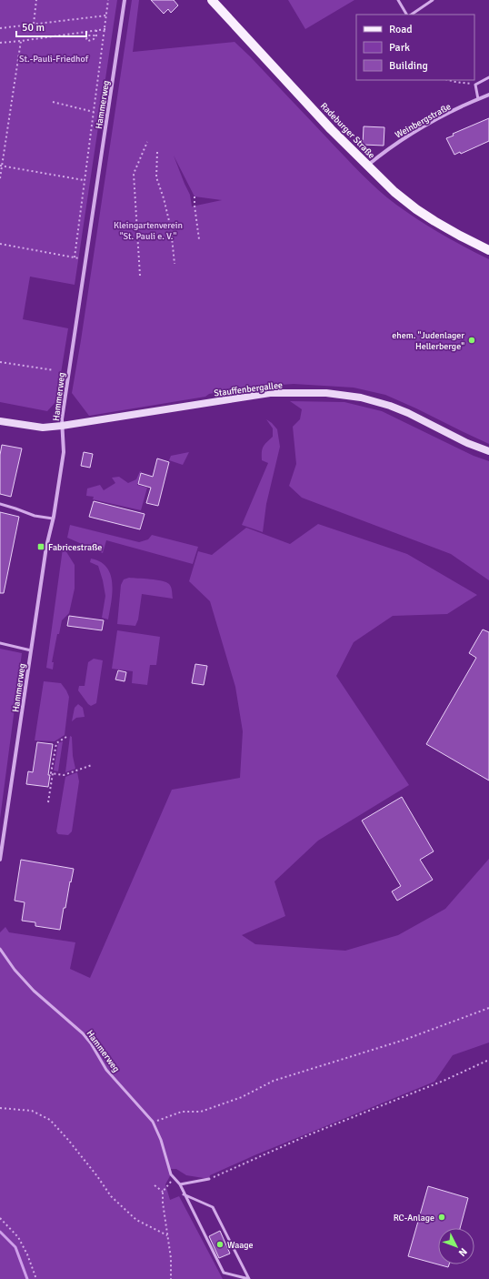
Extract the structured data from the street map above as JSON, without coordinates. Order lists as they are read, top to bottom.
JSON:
{
  "streets": {
    "main road": ["Radeburger Straße", "Stauffenbergallee"],
    "street": ["Hammerweg", "Weinbergstraße"]
  },
  "crossings": [
    ["Hammerweg", "Stauffenbergallee"],
    ["Weinbergstraße", "Radeburger Straße"]
  ],
  "parks": ["St.-Pauli-Friedhof", "Kleingartenverein \"St. Pauli e. V.\""],
  "places": {
    "other": ["ehem. \"Judenlager Hellerberge\"", "RC-Anlage", "Waage"],
    "transit": ["Fabricestraße"]
  },
  "legend": ["Road", "Park", "Building"],
  "scale_bar": "50 m",
  "north": "bottom right"
}
